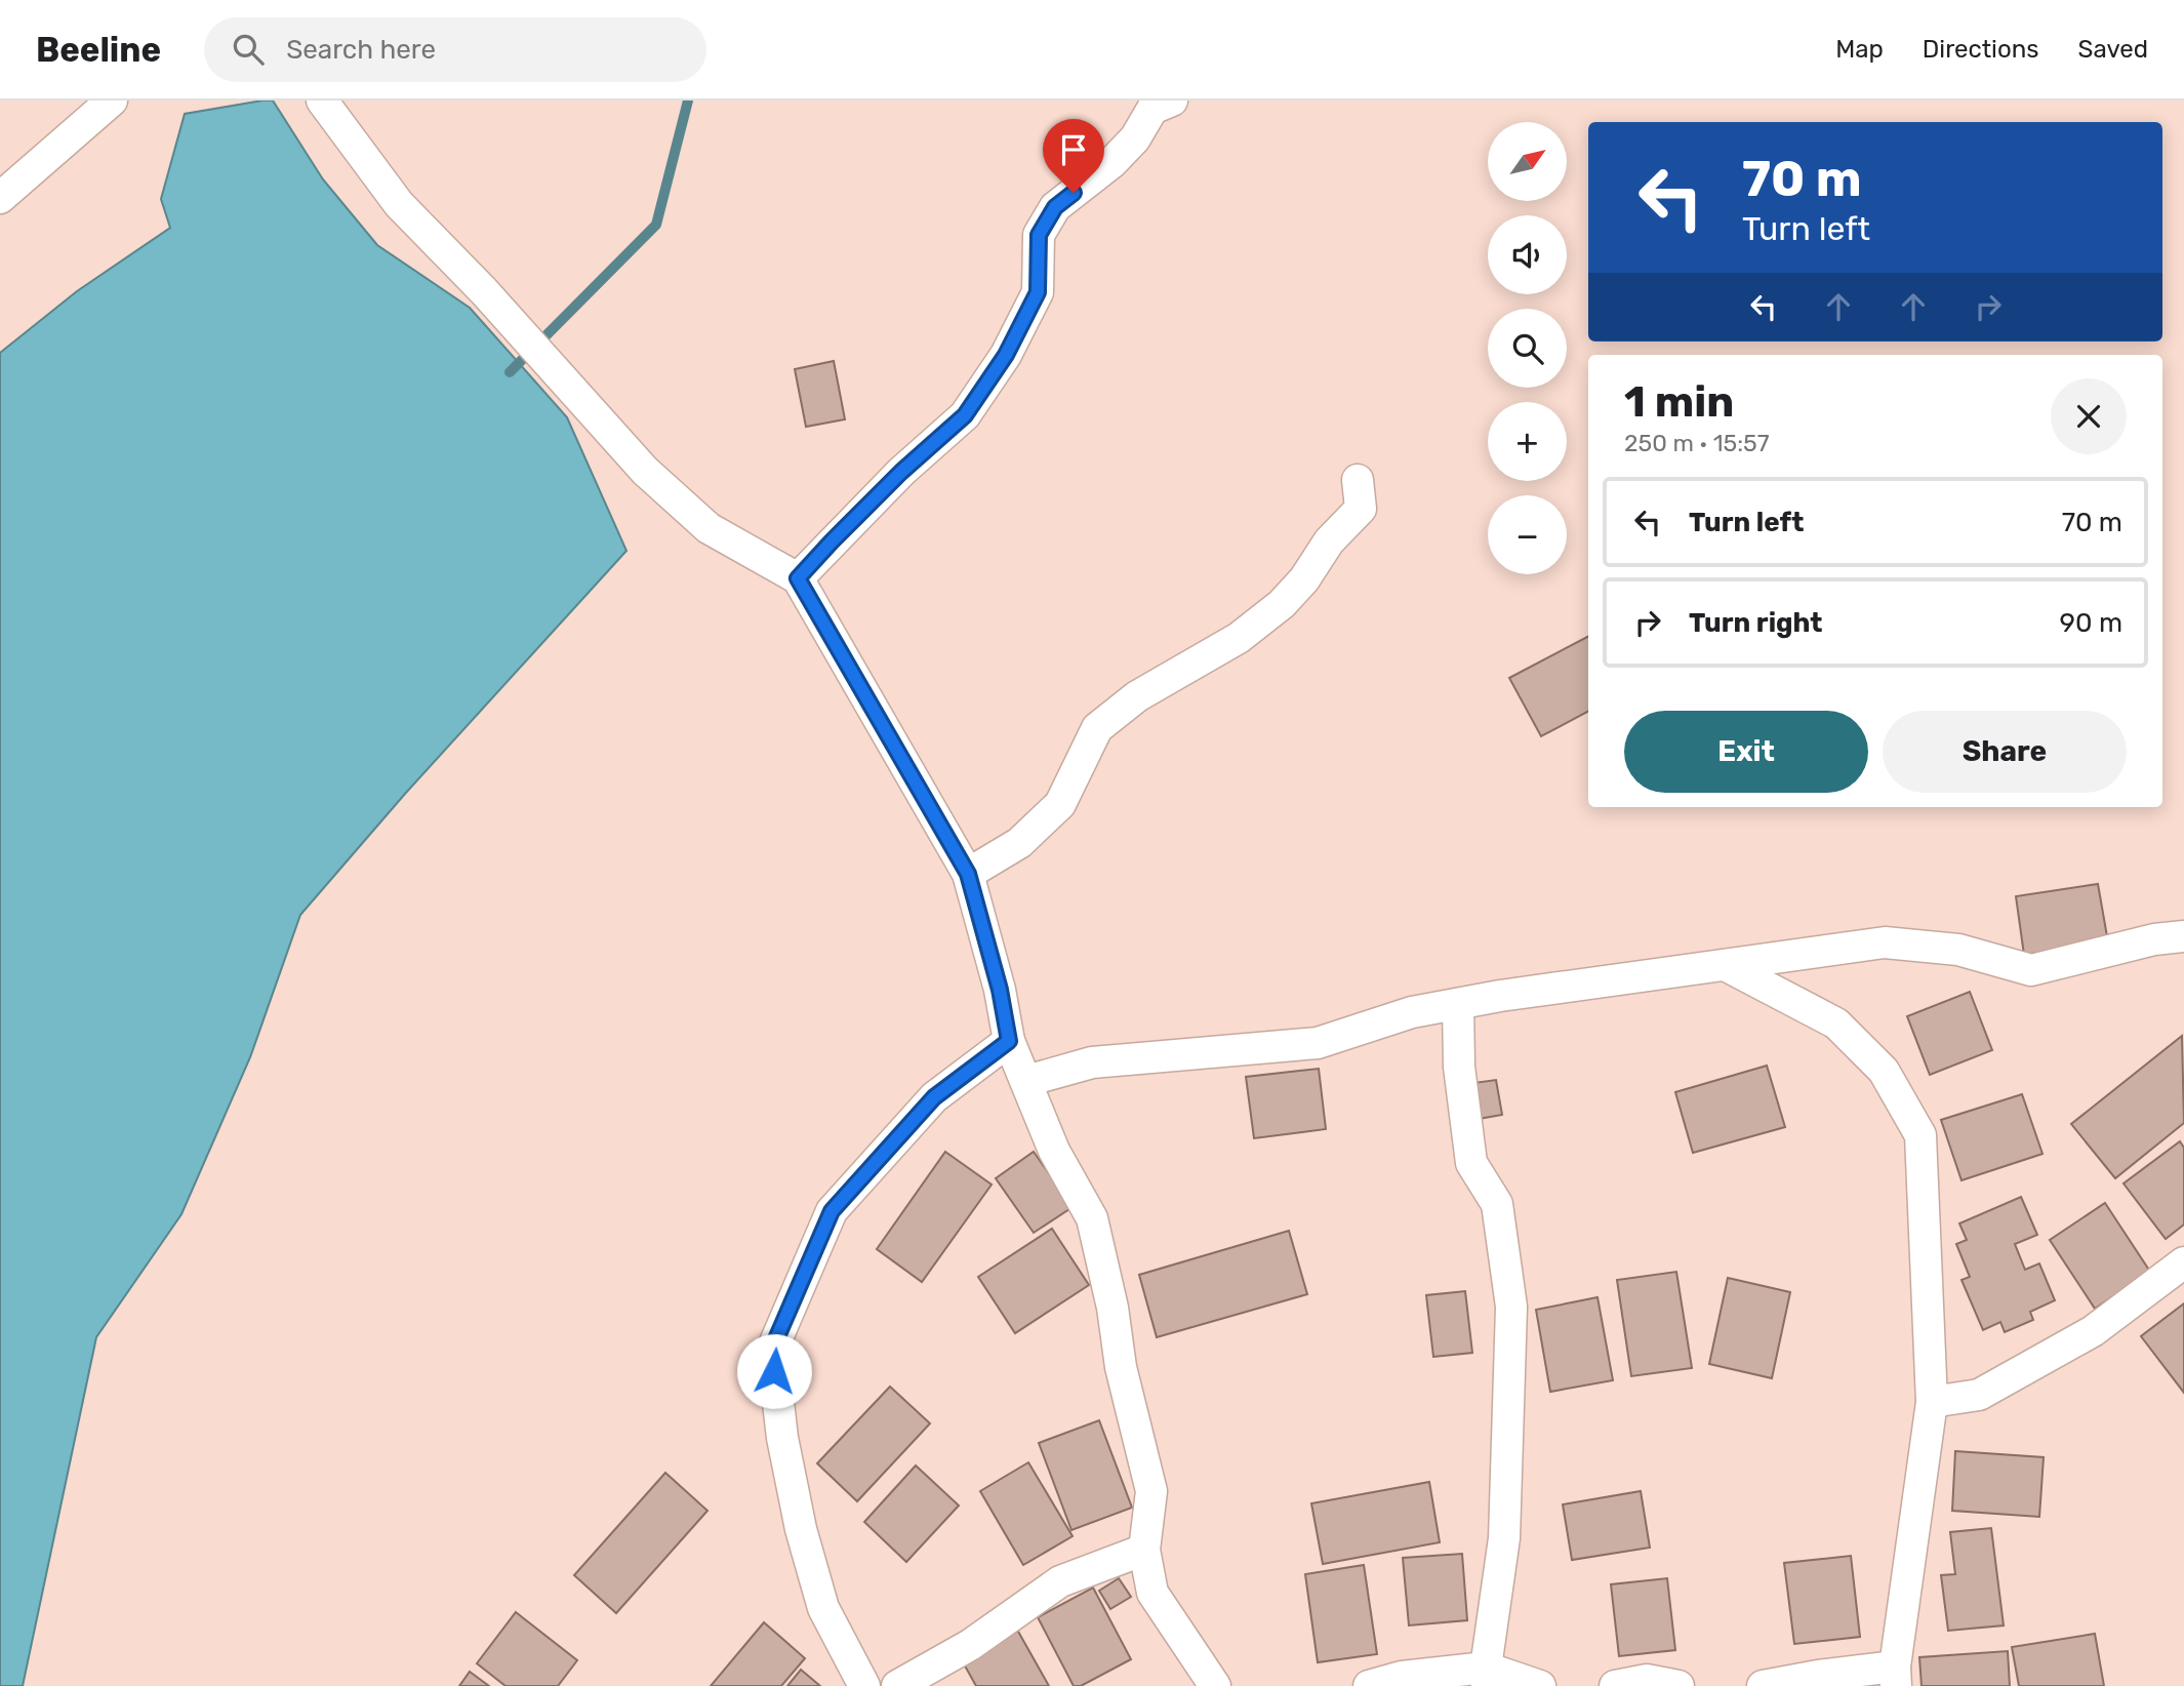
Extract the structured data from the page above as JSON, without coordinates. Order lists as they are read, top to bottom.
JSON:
{
  "north": "top right",
  "page": {
    "header": "Beeline",
    "search": "Search here",
    "nav": ["Map", "Directions", "Saved"],
    "map_buttons": ["+", "−"],
    "turn": ["70 m", "Turn left"],
    "heading": ["1 min", "250 m · 15:57"],
    "list": [
      {
        "name": "Turn left",
        "value": "70 m"
      },
      {
        "name": "Turn right",
        "value": "90 m"
      }
    ],
    "buttons": ["Exit", "Share"]
  }
}
